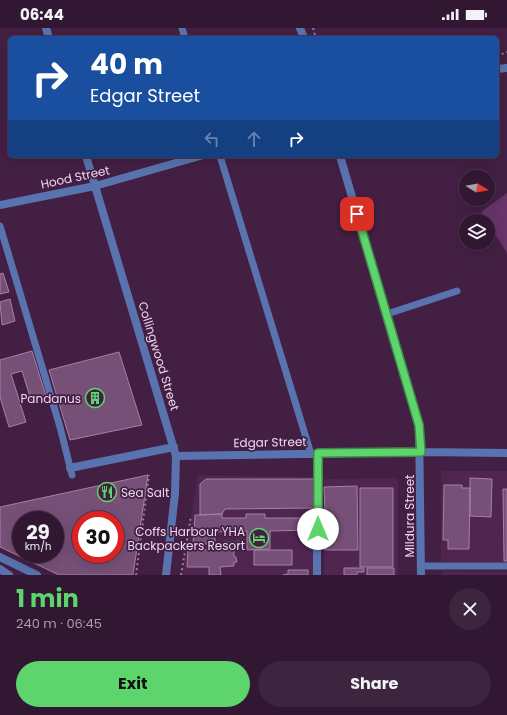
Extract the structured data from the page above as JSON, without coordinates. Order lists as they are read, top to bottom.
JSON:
{
  "streets": {
    "street": [
      "Hood Street",
      "Collingwood Street",
      "Edgar Street",
      "Mildura Street"
    ]
  },
  "crossings": [
    ["Hood Street", "Collingwood Street"],
    ["Collingwood Street", "Edgar Street"],
    ["Edgar Street", "Mildura Street"]
  ],
  "places": {
    "building": ["Pandanus"],
    "restaurant": ["Sea Salt"],
    "hotel": ["Coffs Harbour YHA Backpackers Resort"]
  },
  "north": "right",
  "page": {
    "status": "06:44",
    "turn": ["40 m", "Edgar Street"],
    "speed": "29 km/h",
    "limit": "30",
    "heading": ["1 min", "240 m · 06:45"],
    "buttons": ["Exit", "Share"]
  }
}
